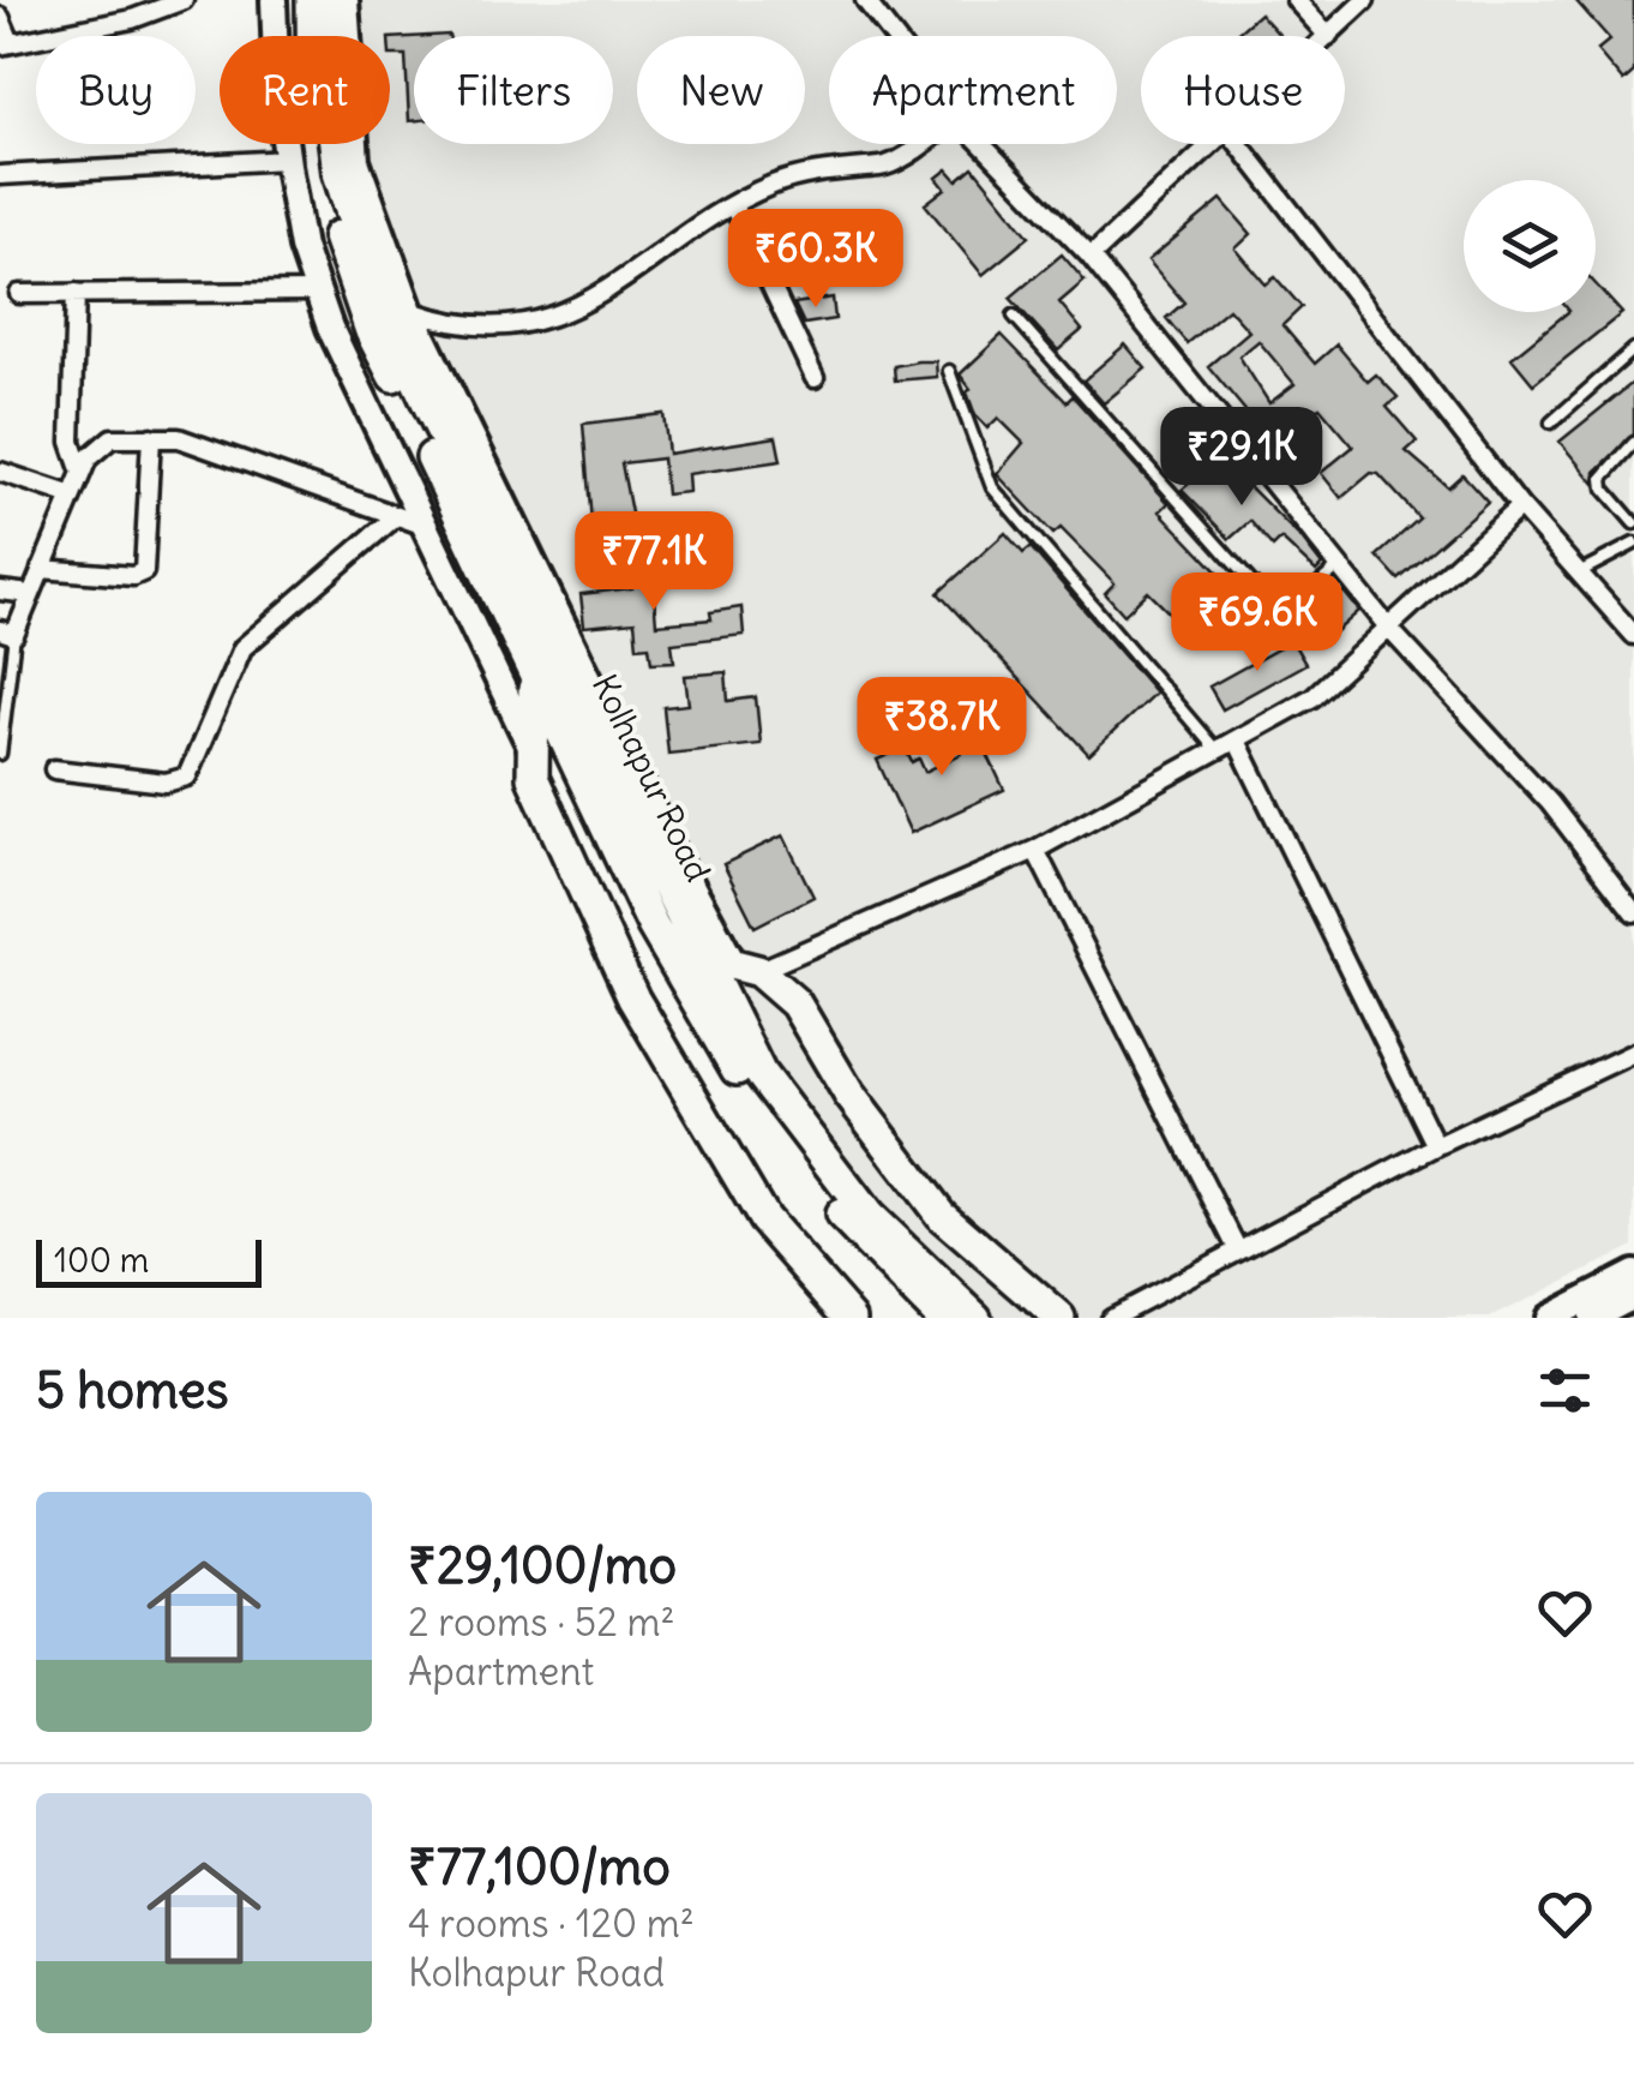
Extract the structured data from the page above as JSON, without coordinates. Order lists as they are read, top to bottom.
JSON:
{
  "streets": {
    "highway": ["Kolhapur Road"]
  },
  "scale_bar": "100 m",
  "page": {
    "chip": [
      "Buy",
      "Rent",
      "Filters",
      "New",
      "Apartment",
      "House"
    ],
    "price": [
      "₹60.3K",
      "₹29.1K",
      "₹77.1K",
      "₹69.6K",
      "₹38.7K"
    ],
    "scale": "100 m",
    "heading": "5 homes",
    "list": [
      {
        "name": "₹29,100/mo",
        "note": "2 rooms · 52 m² · Apartment"
      },
      {
        "name": "₹77,100/mo",
        "note": "4 rooms · 120 m² · Kolhapur Road"
      }
    ]
  }
}
